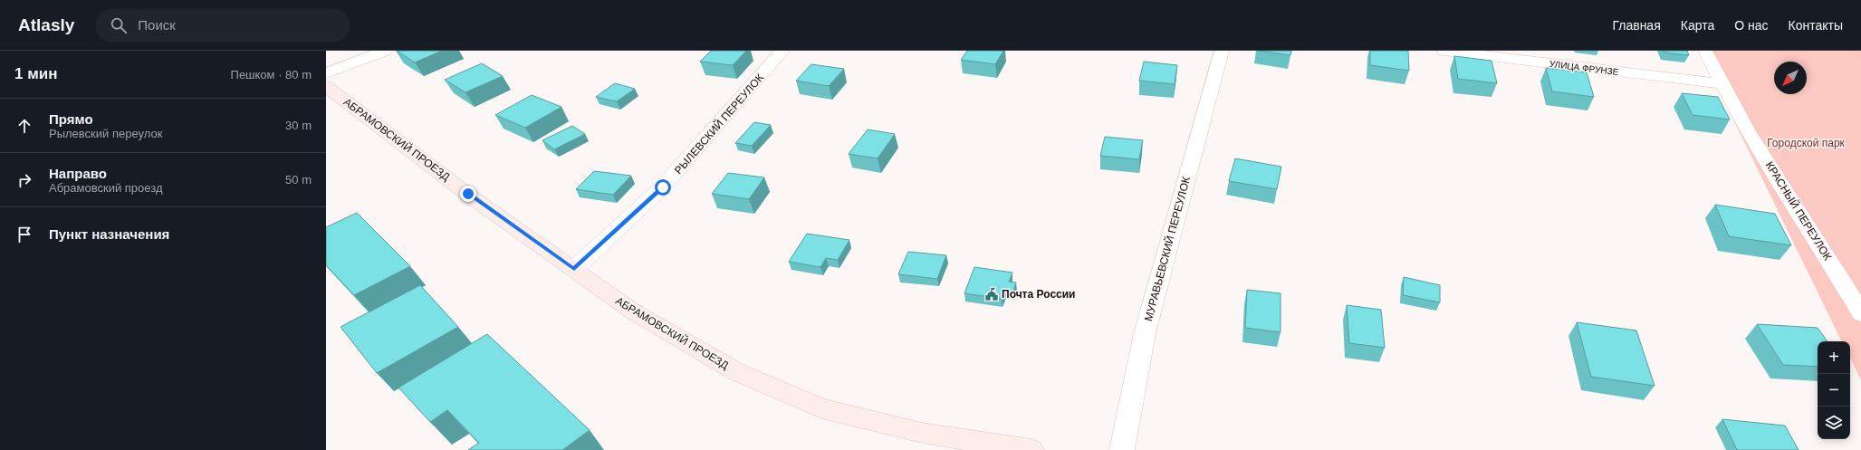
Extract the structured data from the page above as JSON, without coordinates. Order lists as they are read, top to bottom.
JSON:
{
  "streets": {
    "street": [
      "УЛИЦА ФРУНЗЕ",
      "РЫЛЕВСКИЙ ПЕРЕУЛОК",
      "АБРАМОВСКИЙ ПРОЕЗД",
      "КРАСНЫЙ ПЕРЕУЛОК",
      "МУРАВЬЕВСКИЙ ПЕРЕУЛОК"
    ]
  },
  "crossings": [
    ["УЛИЦА ФРУНЗЕ", "КРАСНЫЙ ПЕРЕУЛОК"],
    ["РЫЛЕВСКИЙ ПЕРЕУЛОК", "АБРАМОВСКИЙ ПРОЕЗД"]
  ],
  "parks": ["Городской парк"],
  "places": {
    "public building": ["Почта России"]
  },
  "north": "bottom left",
  "page": {
    "header": "Atlasly",
    "search": "Поиск",
    "nav": [
      "Главная",
      "Карта",
      "О нас",
      "Контакты"
    ],
    "heading": ["1 мин", "Пешком · 80 m"],
    "list": [
      ["Прямо", "Рылевский переулок", "30 m"],
      ["Направо", "Абрамовский проезд", "50 m"],
      "Пункт назначения"
    ],
    "map_buttons": ["+", "−"]
  }
}
